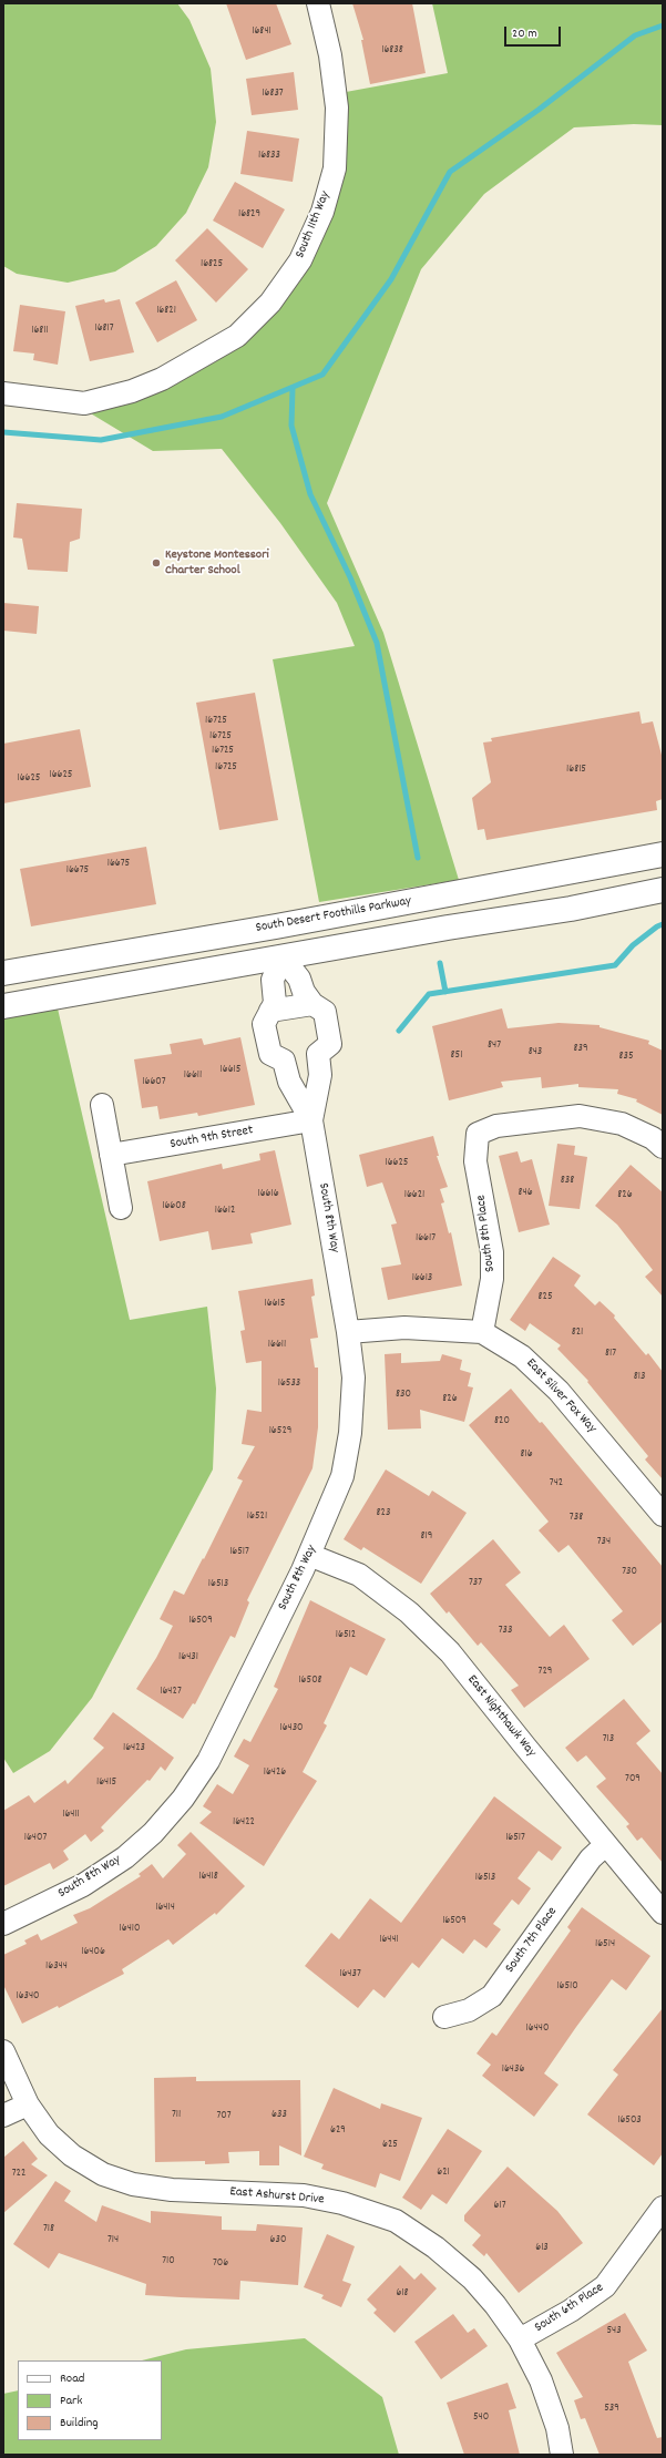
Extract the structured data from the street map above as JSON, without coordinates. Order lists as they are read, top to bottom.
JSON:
{
  "streets": {
    "street": [
      "South 11th Way",
      "South Desert Foothills Parkway",
      "South 9th Street",
      "South 8th Way",
      "South 8th Place",
      "East Silver Fox Way",
      "East Nighthawk Way",
      "South 7th Place",
      "East Ashurst Drive",
      "South 6th Place"
    ]
  },
  "crossings": [
    ["South 9th Street", "South 8th Way"],
    ["South 8th Way", "East Silver Fox Way"],
    ["South 8th Way", "East Nighthawk Way"],
    ["South 8th Place", "East Silver Fox Way"],
    ["East Nighthawk Way", "South 7th Place"],
    ["East Ashurst Drive", "South 6th Place"]
  ],
  "places": ["Keystone Montessori Charter School"],
  "house_numbers": [
    "16841",
    "16838",
    "16837",
    "16833",
    "16829",
    "16825",
    "16821",
    "16817",
    "16811",
    "16725",
    "16725",
    "16725",
    "16725",
    "16815",
    "16625",
    "16625",
    "16675",
    "16675",
    "847",
    "839",
    "843",
    "851",
    "835",
    "16615",
    "16611",
    "16607",
    "16625",
    "838",
    "846",
    "16616",
    "16621",
    "826",
    "16608",
    "16612",
    "16617",
    "16613",
    "825",
    "16615",
    "821",
    "16611",
    "817",
    "813",
    "16533",
    "830",
    "826",
    "820",
    "16529",
    "816",
    "742",
    "823",
    "16521",
    "738",
    "819",
    "734",
    "16517",
    "730",
    "737",
    "16513",
    "16509",
    "733",
    "16512",
    "16431",
    "729",
    "16508",
    "16427",
    "16430",
    "713",
    "16423",
    "16426",
    "709",
    "16415",
    "16411",
    "16422",
    "16407",
    "16517",
    "16418",
    "16513",
    "16414",
    "16509",
    "16410",
    "16441",
    "16514",
    "16406",
    "16344",
    "16437",
    "16510",
    "16340",
    "16440",
    "16436",
    "711",
    "633",
    "707",
    "16503",
    "629",
    "625",
    "621",
    "722",
    "617",
    "718",
    "714",
    "630",
    "613",
    "710",
    "706",
    "618",
    "543",
    "539",
    "540"
  ],
  "legend": ["Road", "Park", "Building"],
  "scale_bar": "20 m"
}
